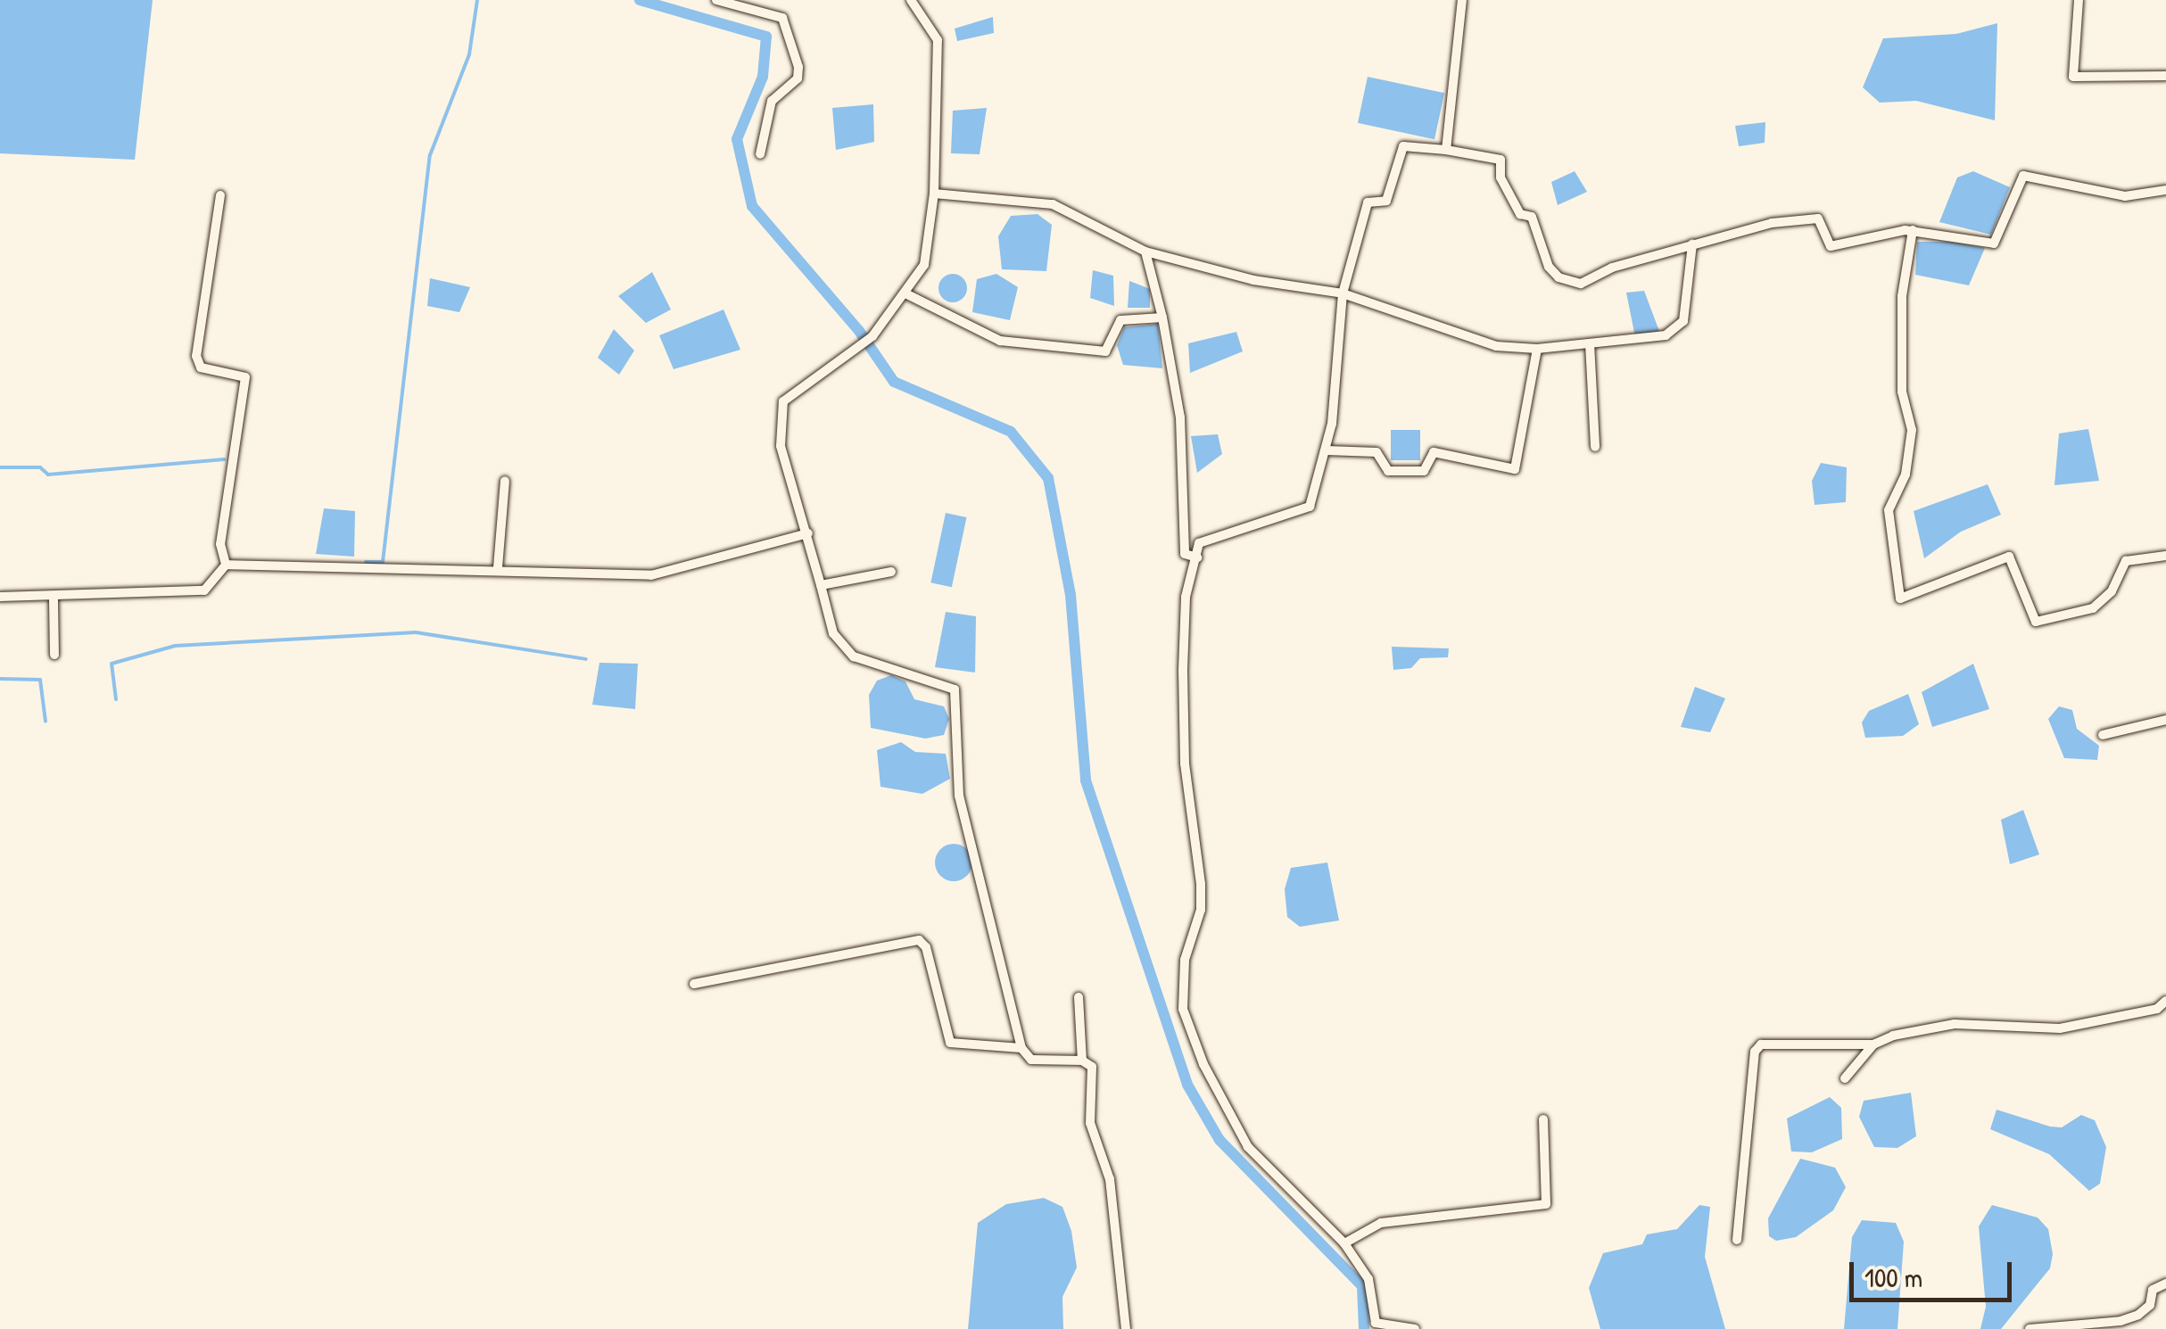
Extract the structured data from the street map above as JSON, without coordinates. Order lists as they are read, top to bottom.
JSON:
{
  "scale_bar": "100 m"
}
